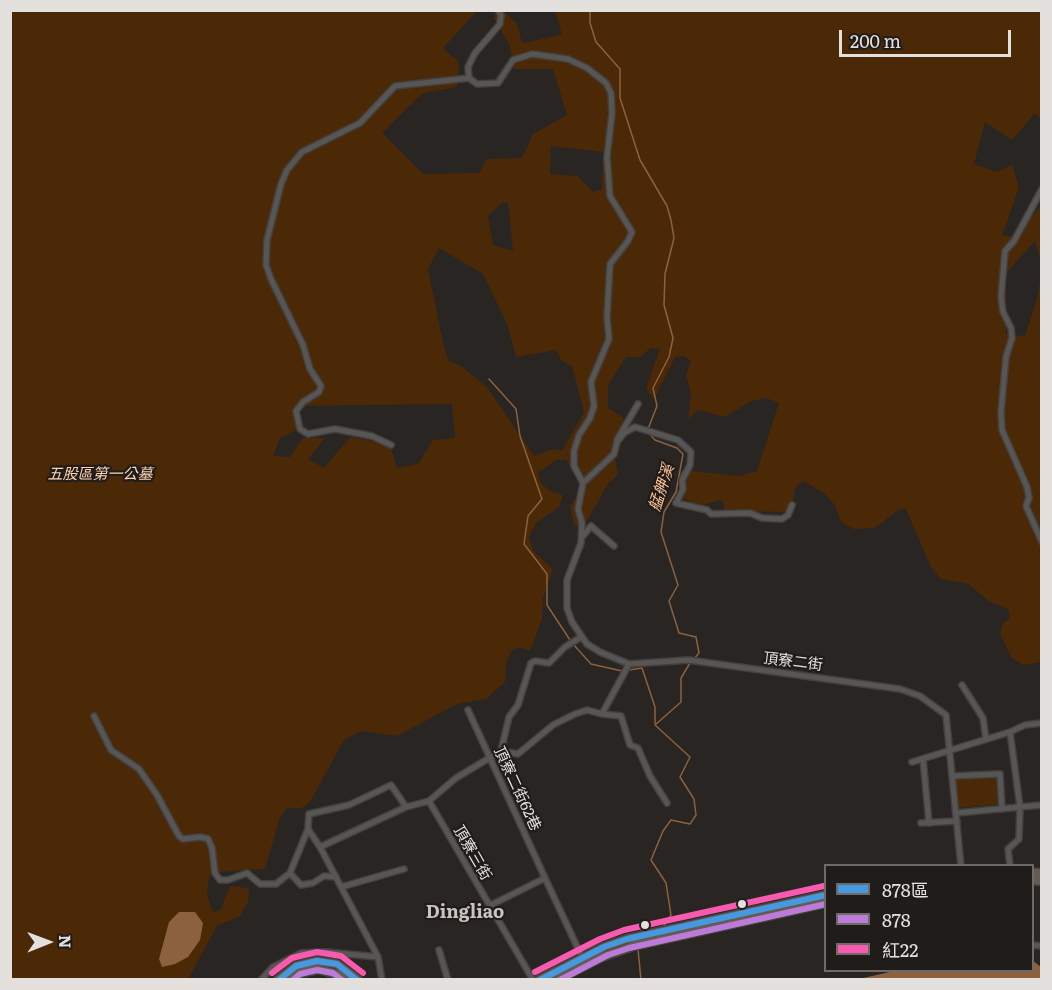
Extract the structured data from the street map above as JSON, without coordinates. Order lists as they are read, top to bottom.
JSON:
{
  "streets": {
    "street": ["頂寮二街", "頂寮二街62巷", "頂寮三街"]
  },
  "districts": ["Dingliao"],
  "water": ["艋舺溪"],
  "parks": ["五股區第一公墓"],
  "lines": ["transit line 紅22", "transit line 878區", "transit line 878"],
  "legend": ["878區", "878", "紅22"],
  "scale_bar": "200 m",
  "north": "right"
}
